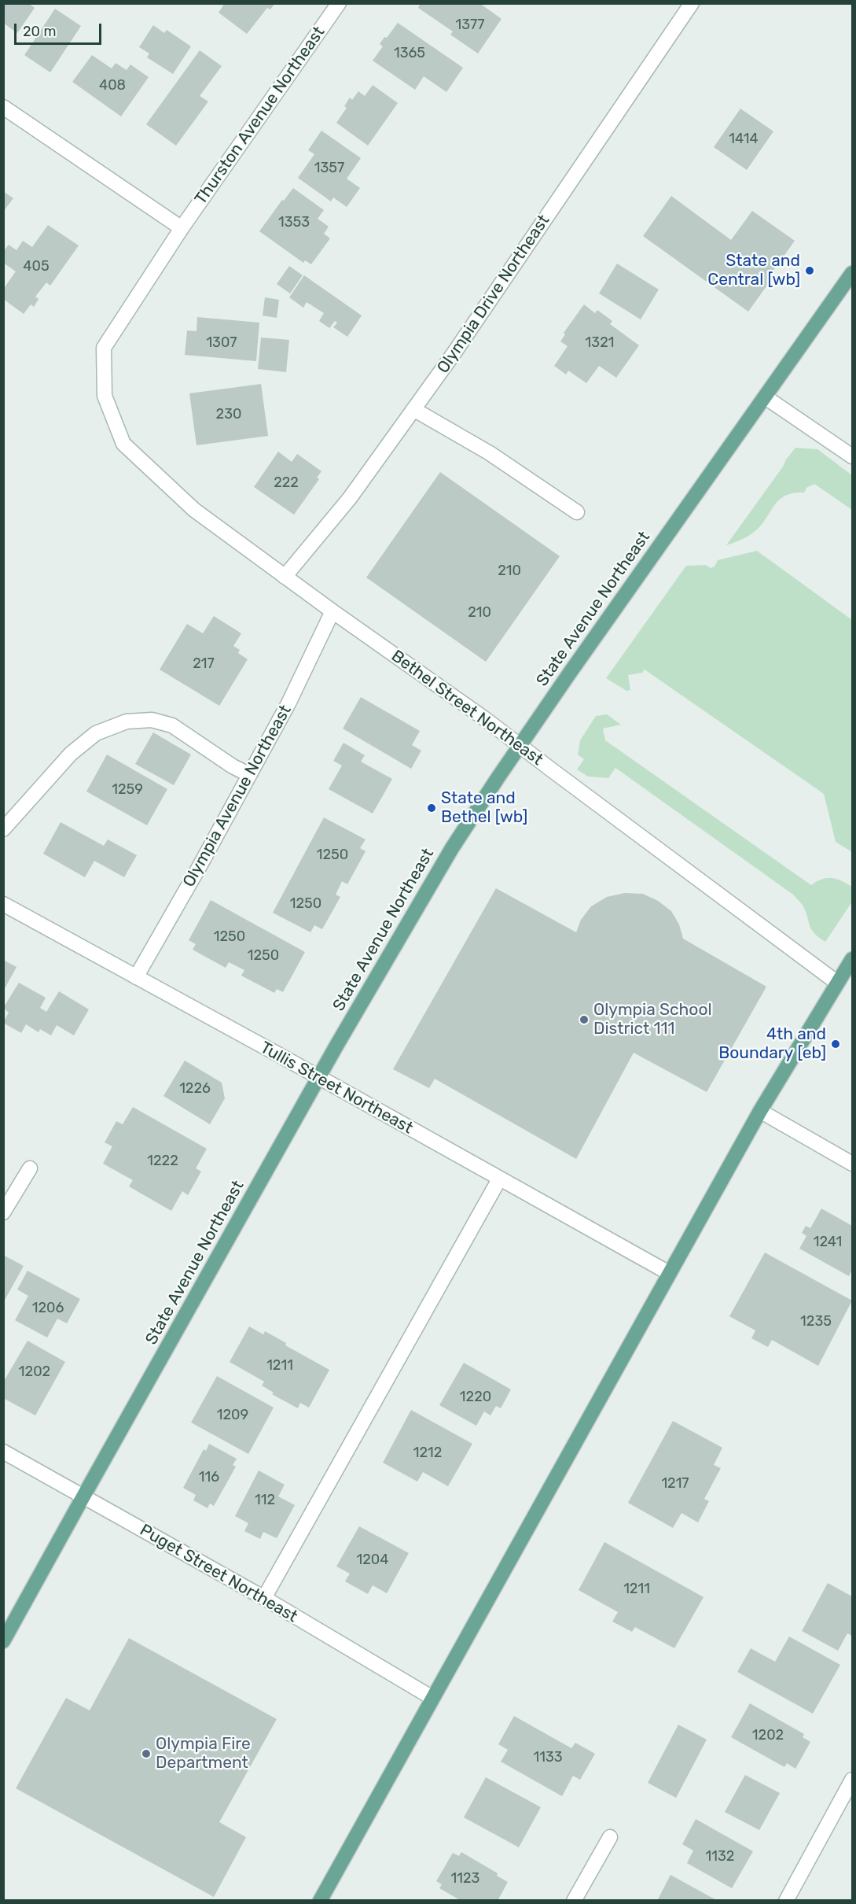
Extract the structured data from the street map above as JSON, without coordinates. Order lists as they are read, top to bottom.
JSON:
{
  "streets": {
    "main road": ["State Avenue Northeast"],
    "street": [
      "Thurston Avenue Northeast",
      "Olympia Drive Northeast",
      "Bethel Street Northeast",
      "Olympia Avenue Northeast",
      "Tullis Street Northeast",
      "Puget Street Northeast"
    ]
  },
  "crossings": [
    ["Thurston Avenue Northeast", "Bethel Street Northeast"],
    ["Olympia Drive Northeast", "Bethel Street Northeast"],
    ["State Avenue Northeast", "Bethel Street Northeast"],
    ["State Avenue Northeast", "Tullis Street Northeast"],
    ["State Avenue Northeast", "Puget Street Northeast"],
    ["Bethel Street Northeast", "Olympia Avenue Northeast"],
    ["Olympia Avenue Northeast", "Tullis Street Northeast"]
  ],
  "places": [
    "State and Central [wb]",
    "State and Bethel [wb]",
    "Olympia School District 111",
    "4th and Boundary [eb]",
    "Olympia Fire Department"
  ],
  "house_numbers": [
    "1377",
    "1365",
    "408",
    "1414",
    "1357",
    "1353",
    "405",
    "1307",
    "1321",
    "230",
    "222",
    "210",
    "210",
    "217",
    "1259",
    "1250",
    "1250",
    "1250",
    "1250",
    "1226",
    "1222",
    "1241",
    "1206",
    "1235",
    "1211",
    "1202",
    "1220",
    "1209",
    "1212",
    "116",
    "1217",
    "112",
    "1204",
    "1211",
    "1202",
    "1133",
    "1132",
    "1123"
  ],
  "scale_bar": "20 m"
}
